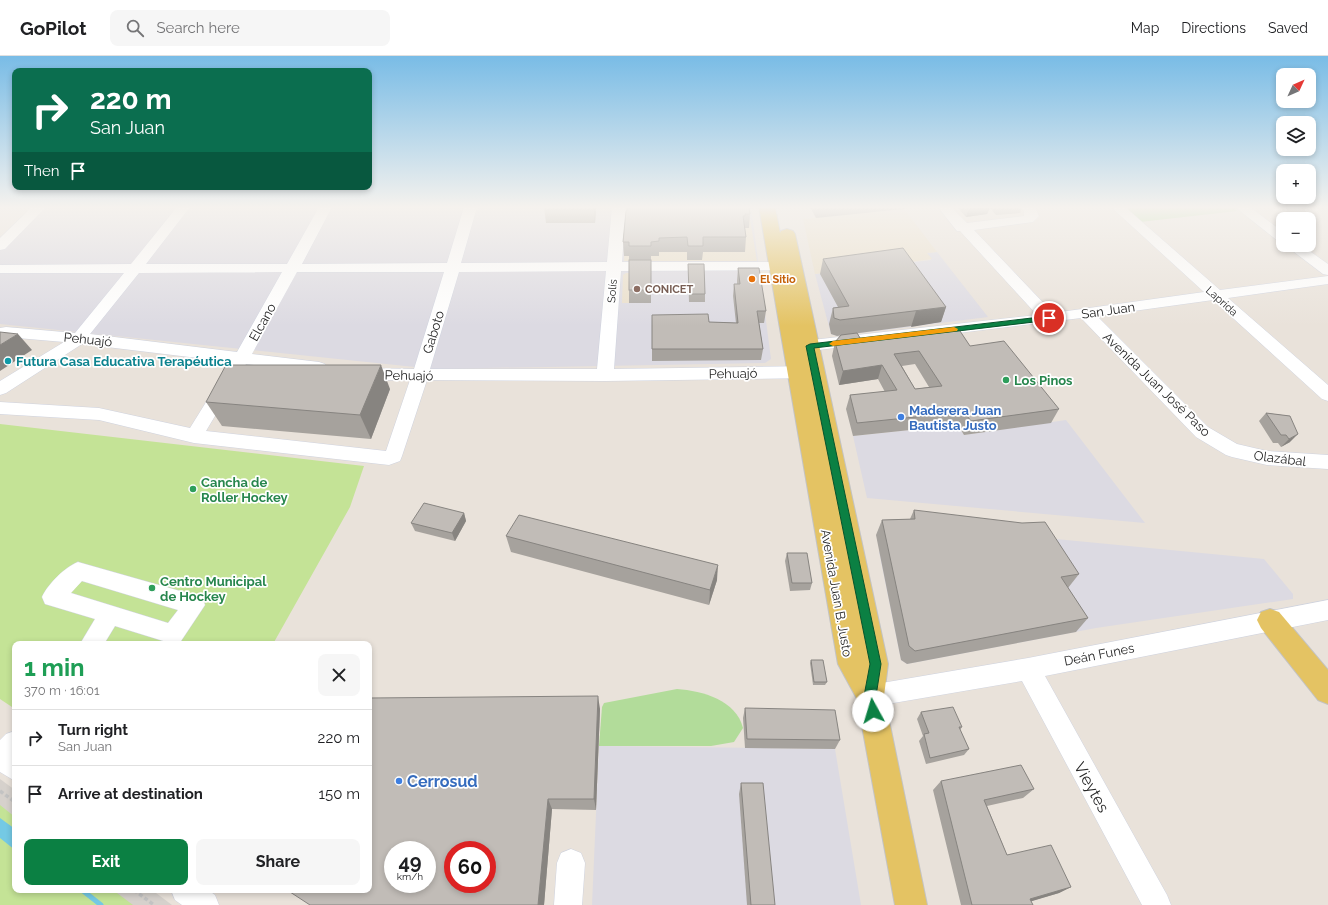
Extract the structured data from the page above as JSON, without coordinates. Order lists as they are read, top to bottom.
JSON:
{
  "streets": {
    "main road": ["Avenida Juan B. Justo"],
    "street": [
      "Solís",
      "Laprida",
      "San Juan",
      "Elcano",
      "Gaboto",
      "Pehuajó",
      "Avenida Juan José Paso",
      "Olazábal",
      "Deán Funes",
      "Vieytes"
    ]
  },
  "crossings": [
    ["Solís", "Pehuajó"],
    ["Laprida", "San Juan"],
    ["San Juan", "Avenida Juan José Paso"],
    ["San Juan", "Avenida Juan B. Justo"],
    ["Elcano", "Gaboto"],
    ["Elcano", "Pehuajó"],
    ["Gaboto", "Pehuajó"],
    ["Pehuajó", "Avenida Juan B. Justo"],
    ["Avenida Juan José Paso", "Olazábal"],
    ["Avenida Juan B. Justo", "Deán Funes"],
    ["Deán Funes", "Vieytes"]
  ],
  "places": [
    "El Sitio",
    "CONICET",
    "Futura Casa Educativa Terapéutica",
    "Los Pinos",
    "Maderera Juan Bautista Justo",
    "Cancha de Roller Hockey",
    "Centro Municipal de Hockey",
    "Cerrosud"
  ],
  "north": "top right",
  "page": {
    "header": "GoPilot",
    "search": "Search here",
    "nav": ["Map", "Directions", "Saved"],
    "map_buttons": ["+", "−"],
    "turn": ["220 m", "San Juan"],
    "then": "Then",
    "heading": ["1 min", "370 m · 16:01"],
    "list": [
      {
        "name": "Turn right",
        "note": "San Juan",
        "value": "220 m"
      },
      {
        "name": "Arrive at destination",
        "value": "150 m"
      }
    ],
    "buttons": ["Exit", "Share"],
    "speed": "49 km/h",
    "limit": "60"
  }
}
